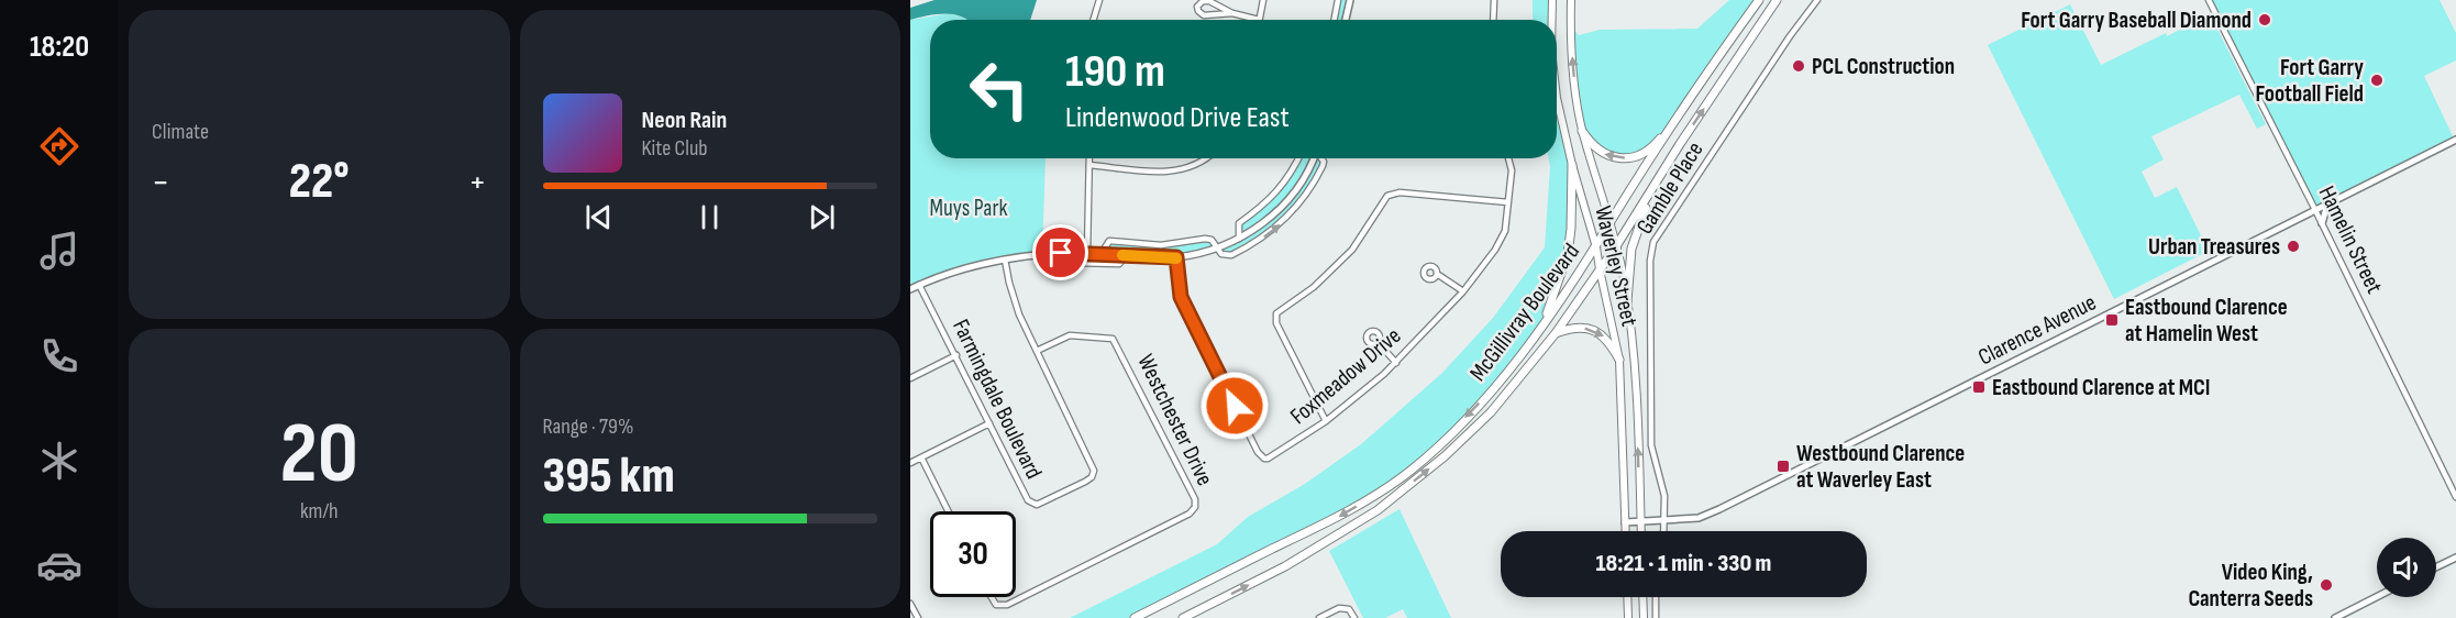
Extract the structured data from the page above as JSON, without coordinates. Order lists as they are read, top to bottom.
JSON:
{
  "streets": {
    "main road": ["Waverley Street", "McGillivray Boulevard"],
    "street": [
      "Gamble Place",
      "Hamelin Street",
      "Clarence Avenue",
      "Foxmeadow Drive",
      "Farmingdale Boulevard",
      "Westchester Drive"
    ]
  },
  "crossings": [
    ["Gamble Place", "Clarence Avenue"],
    ["Hamelin Street", "Clarence Avenue"],
    ["Waverley Street", "McGillivray Boulevard"],
    ["Waverley Street", "Clarence Avenue"],
    ["Farmingdale Boulevard", "Westchester Drive"]
  ],
  "parks": ["Muys Park"],
  "places": {
    "other": [
      "Fort Garry Baseball Diamond",
      "PCL Construction",
      "Fort Garry Football Field",
      "Urban Treasures",
      "Video King, Canterra Seeds"
    ],
    "transit": ["Eastbound Clarence at Hamelin West", "Eastbound Clarence at MCI", "Westbound Clarence at Waverley East"]
  },
  "page": {
    "tabs": "18:20",
    "tile": [
      "Climate",
      ["20", "km/h"],
      ["Range · 79%", "395 km"]
    ],
    "turn": ["190 m", "Lindenwood Drive East"],
    "song": ["Neon Rain", "Kite Club"],
    "heat": ["−", "22°", "+"],
    "limit": "30",
    "trip": "18:21 · 1 min · 330 m"
  }
}
